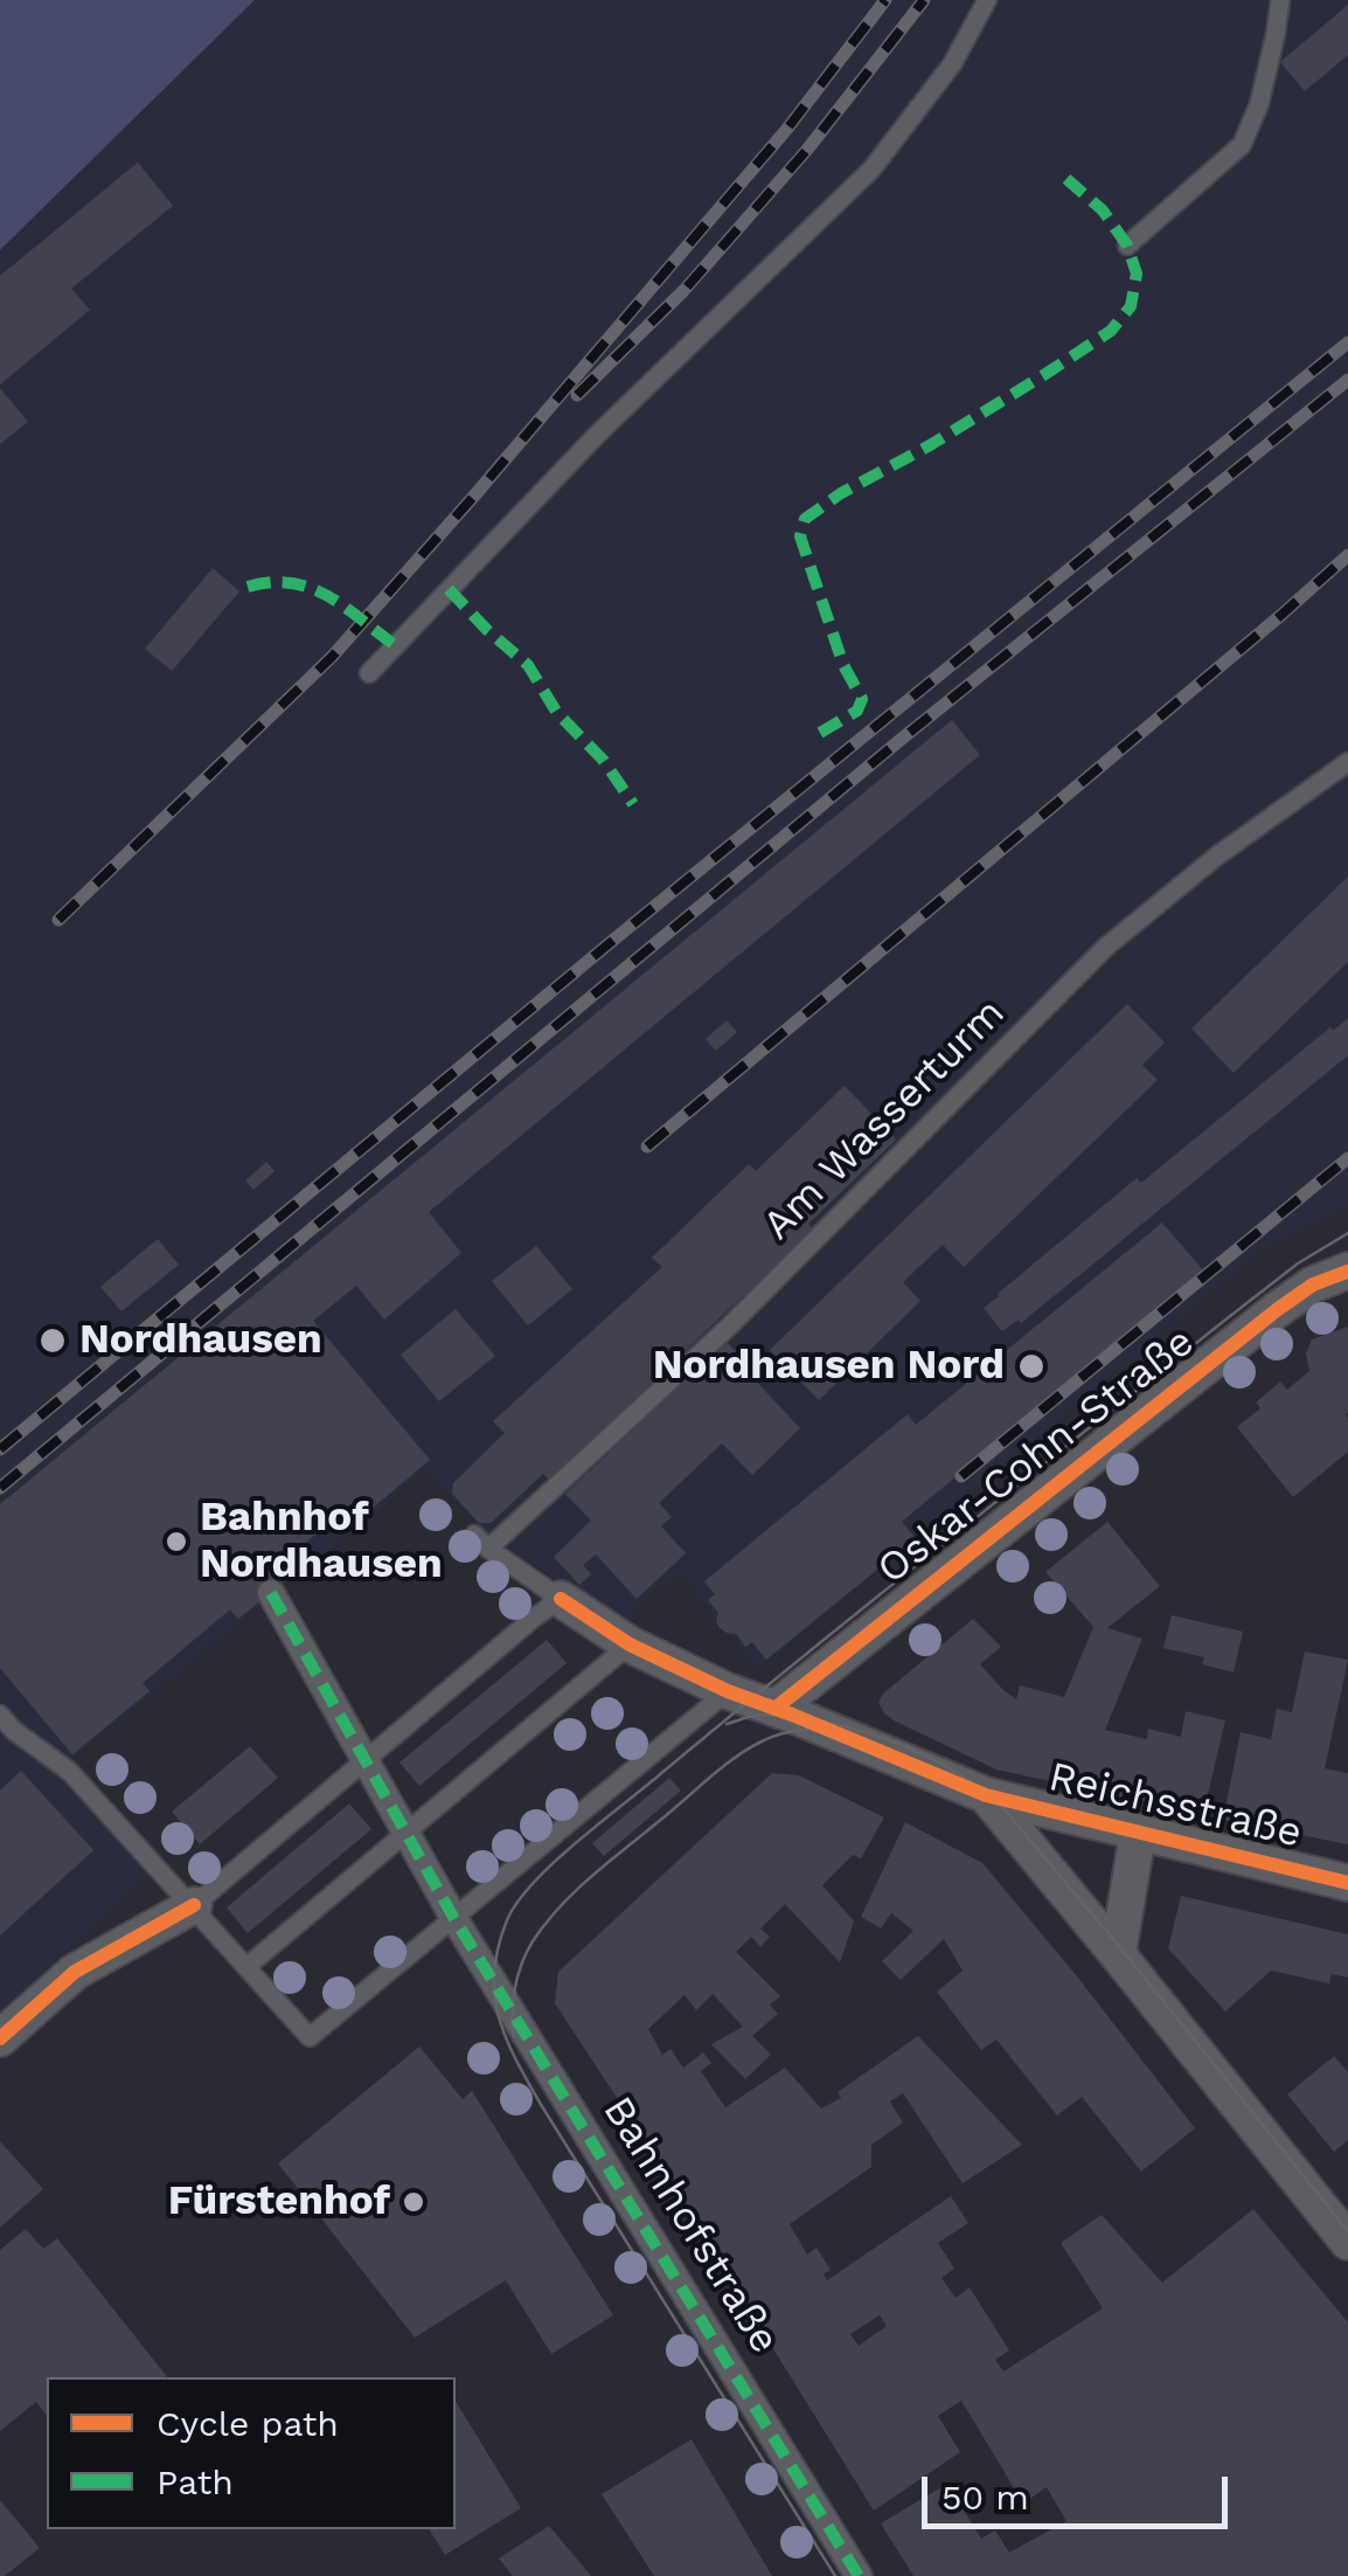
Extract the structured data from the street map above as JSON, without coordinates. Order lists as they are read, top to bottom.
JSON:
{
  "streets": {
    "street": ["Oskar-Cohn-Straße", "Reichsstraße", "Bahnhofstraße"],
    "lane": ["Am Wasserturm"]
  },
  "crossings": [
    ["Oskar-Cohn-Straße", "Reichsstraße"]
  ],
  "places": [
    "Nordhausen",
    "Nordhausen Nord",
    "Bahnhof Nordhausen",
    "Fürstenhof"
  ],
  "legend": ["Cycle path", "Path"],
  "scale_bar": "50 m"
}
